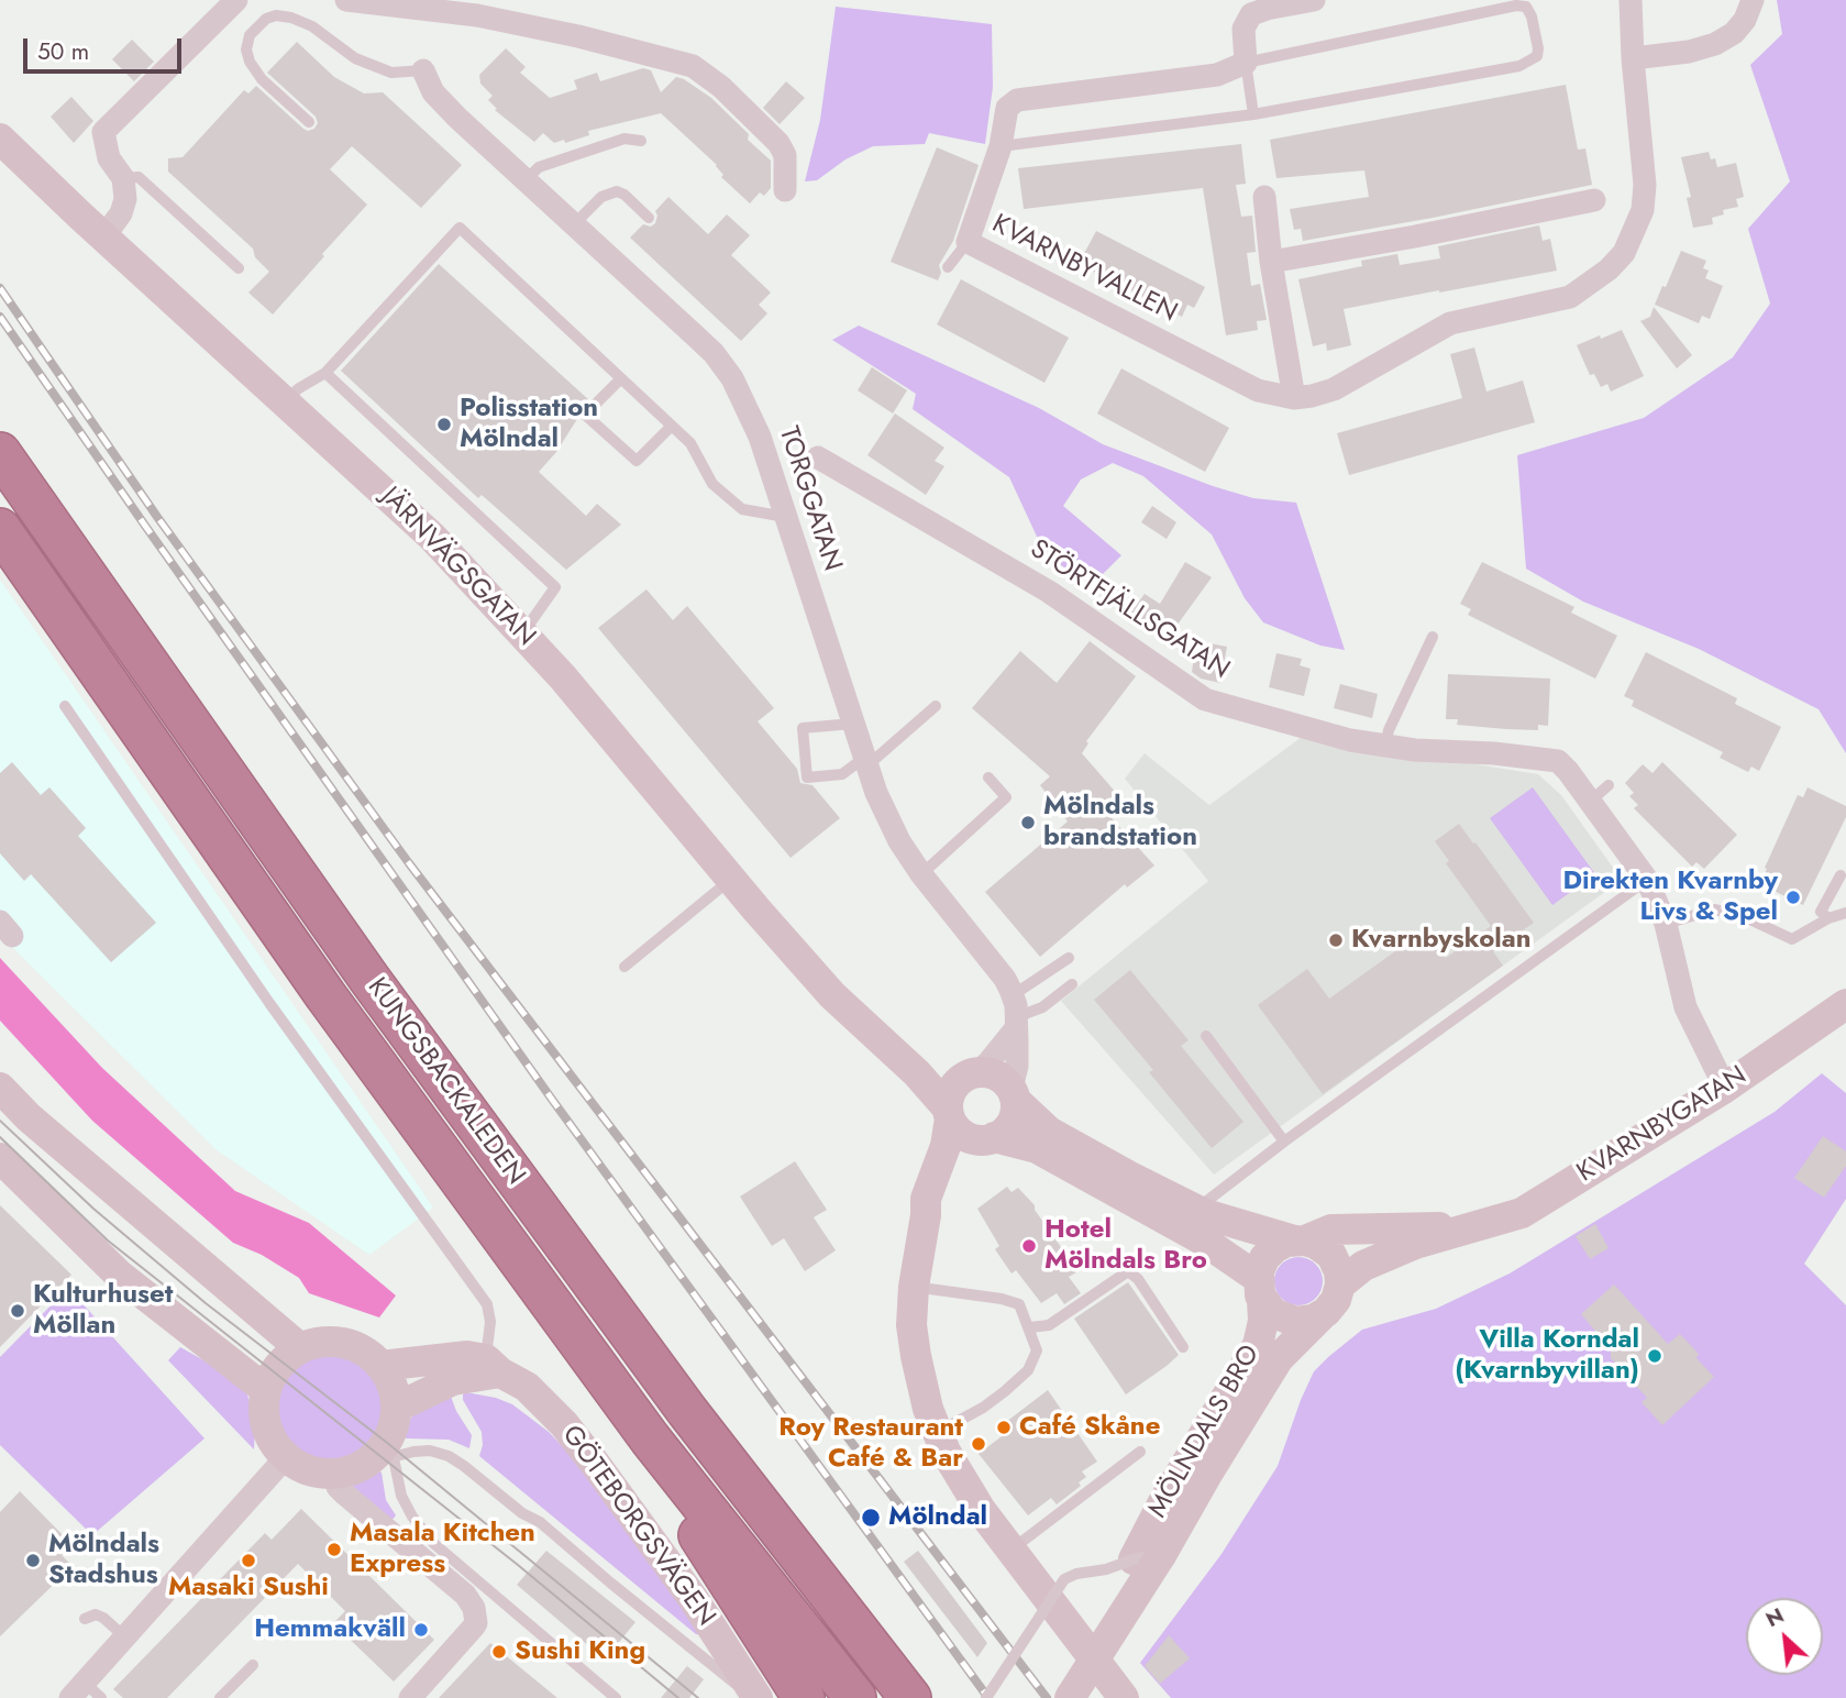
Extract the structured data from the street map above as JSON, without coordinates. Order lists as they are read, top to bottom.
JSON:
{
  "streets": {
    "highway": ["KUNGSBACKALEDEN"],
    "street": [
      "KVARNBYVALLEN",
      "TORGGATAN",
      "JÄRNVÄGSGATAN",
      "STÖRTFJÄLLSGATAN",
      "KVARNBYGATAN",
      "MÖLNDALS BRO",
      "GÖTEBORGSVÄGEN"
    ]
  },
  "crossings": [
    ["STÖRTFJÄLLSGATAN", "KVARNBYGATAN"],
    ["KVARNBYGATAN", "MÖLNDALS BRO"]
  ],
  "places": [
    "Polisstation Mölndal",
    "Mölndals brandstation",
    "Direkten Kvarnby Livs & Spel",
    "Kvarnbyskolan",
    "Hotel Mölndals Bro",
    "Kulturhuset Möllan",
    "Villa Korndal (Kvarnbyvillan)",
    "Café Skåne",
    "Roy Restaurant Café & Bar",
    "Mölndal",
    "Masala Kitchen Express",
    "Mölndals Stadshus",
    "Masaki Sushi",
    "Hemmakväll",
    "Sushi King"
  ],
  "scale_bar": "50 m",
  "north": "top left"
}
